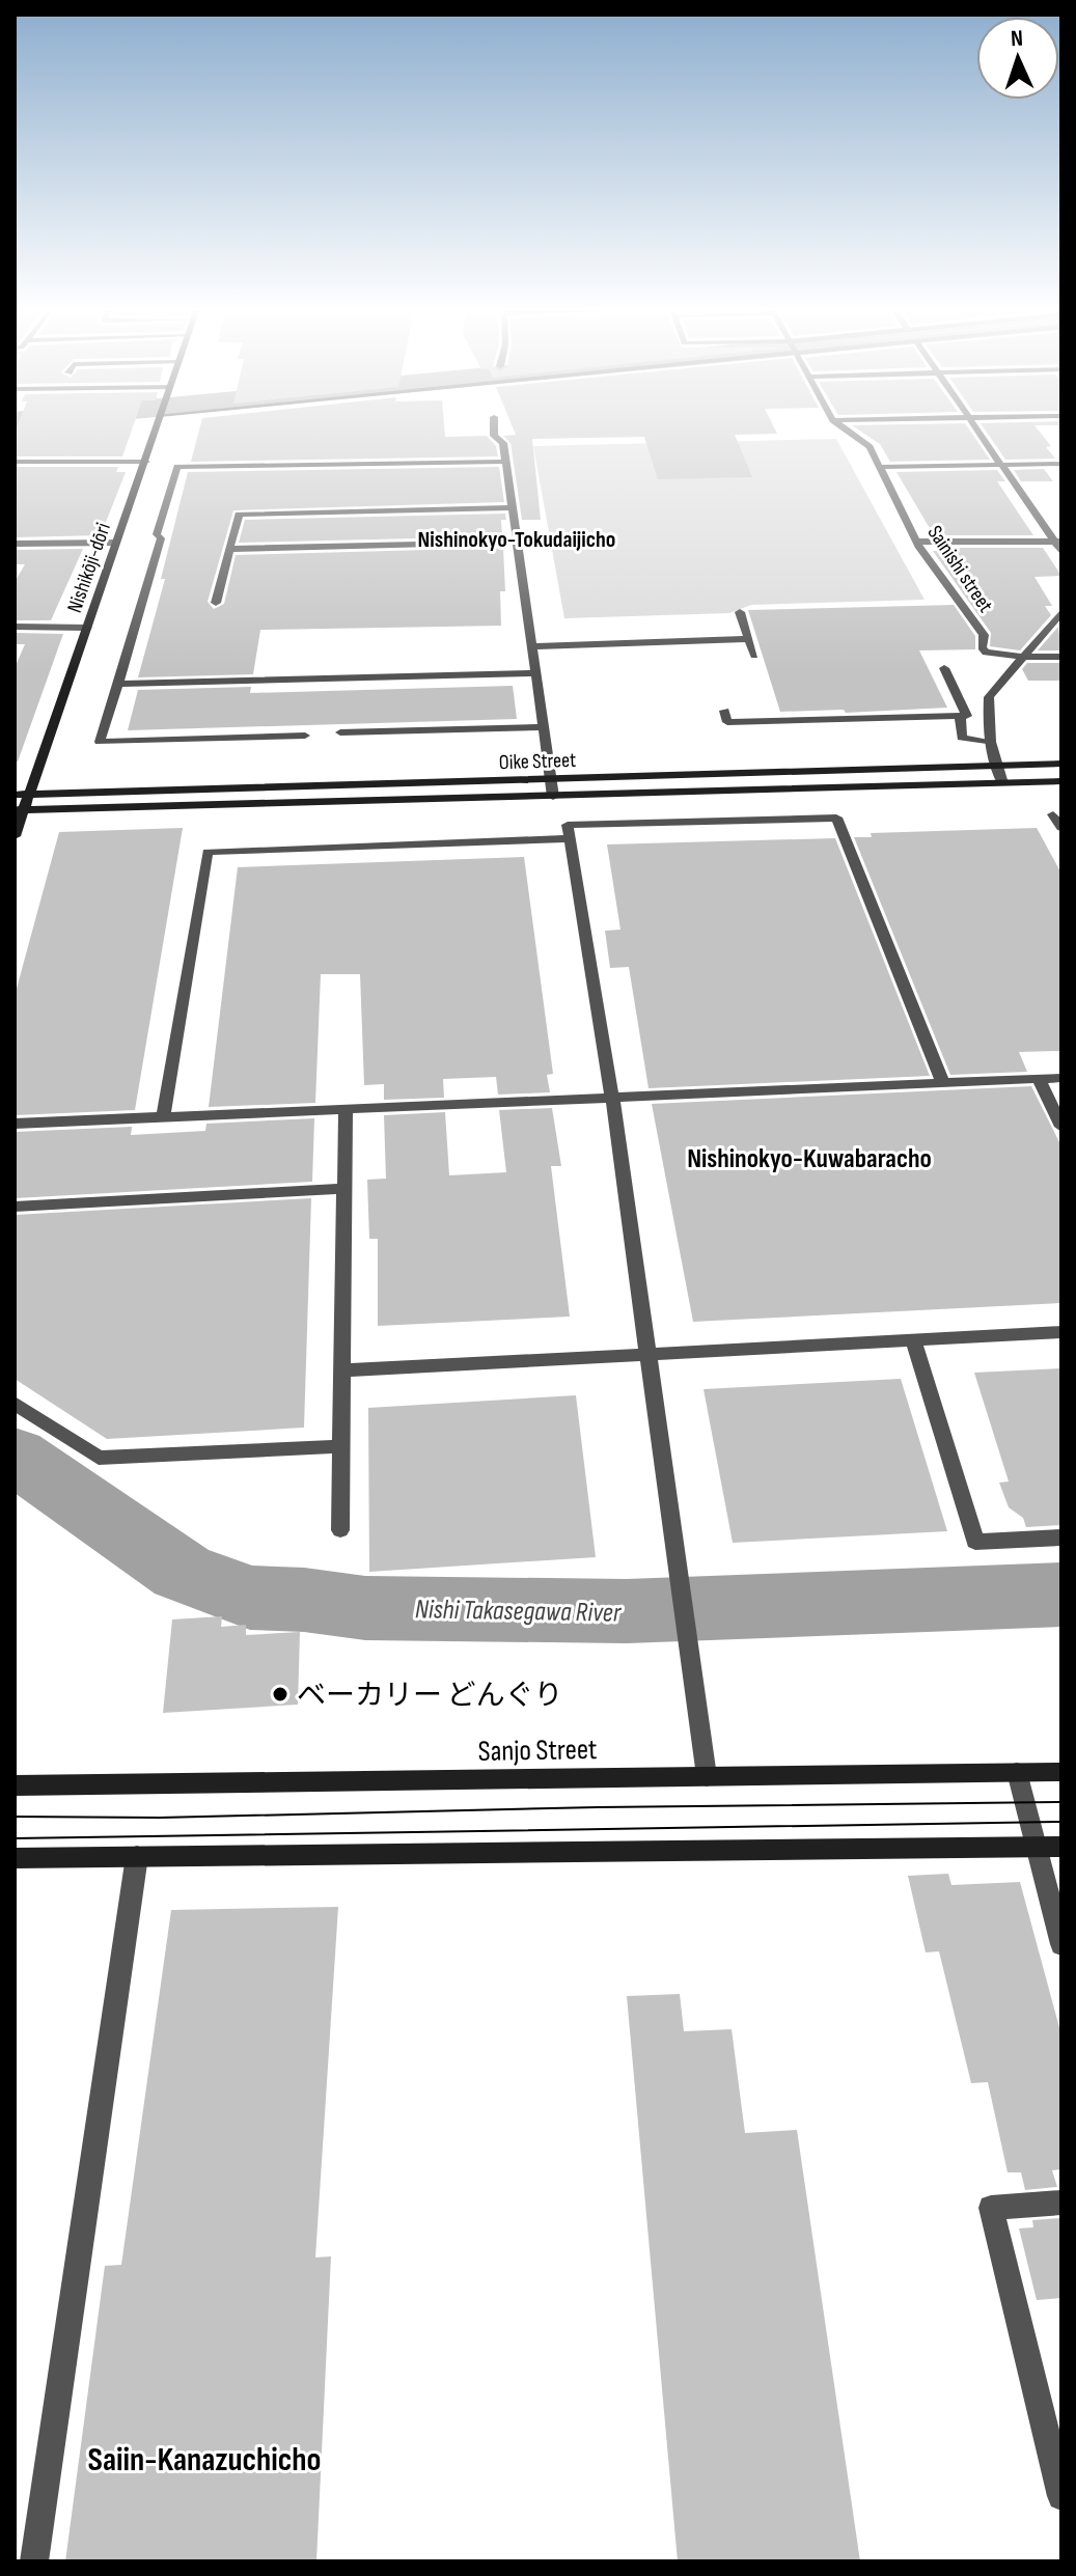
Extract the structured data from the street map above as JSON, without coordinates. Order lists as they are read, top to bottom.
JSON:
{
  "streets": {
    "street": [
      "Nishikōji-dōri",
      "Sainishi street",
      "Oike Street",
      "Sanjo Street"
    ]
  },
  "crossings": [
    ["Nishikōji-dōri", "Oike Street"]
  ],
  "districts": ["Nishinokyo-Tokudaijicho", "Nishinokyo-Kuwabaracho", "Saiin-Kanazuchicho"],
  "water": ["Nishi Takasegawa River"],
  "places": ["ベーカリー どんぐり"],
  "north": "top"
}
